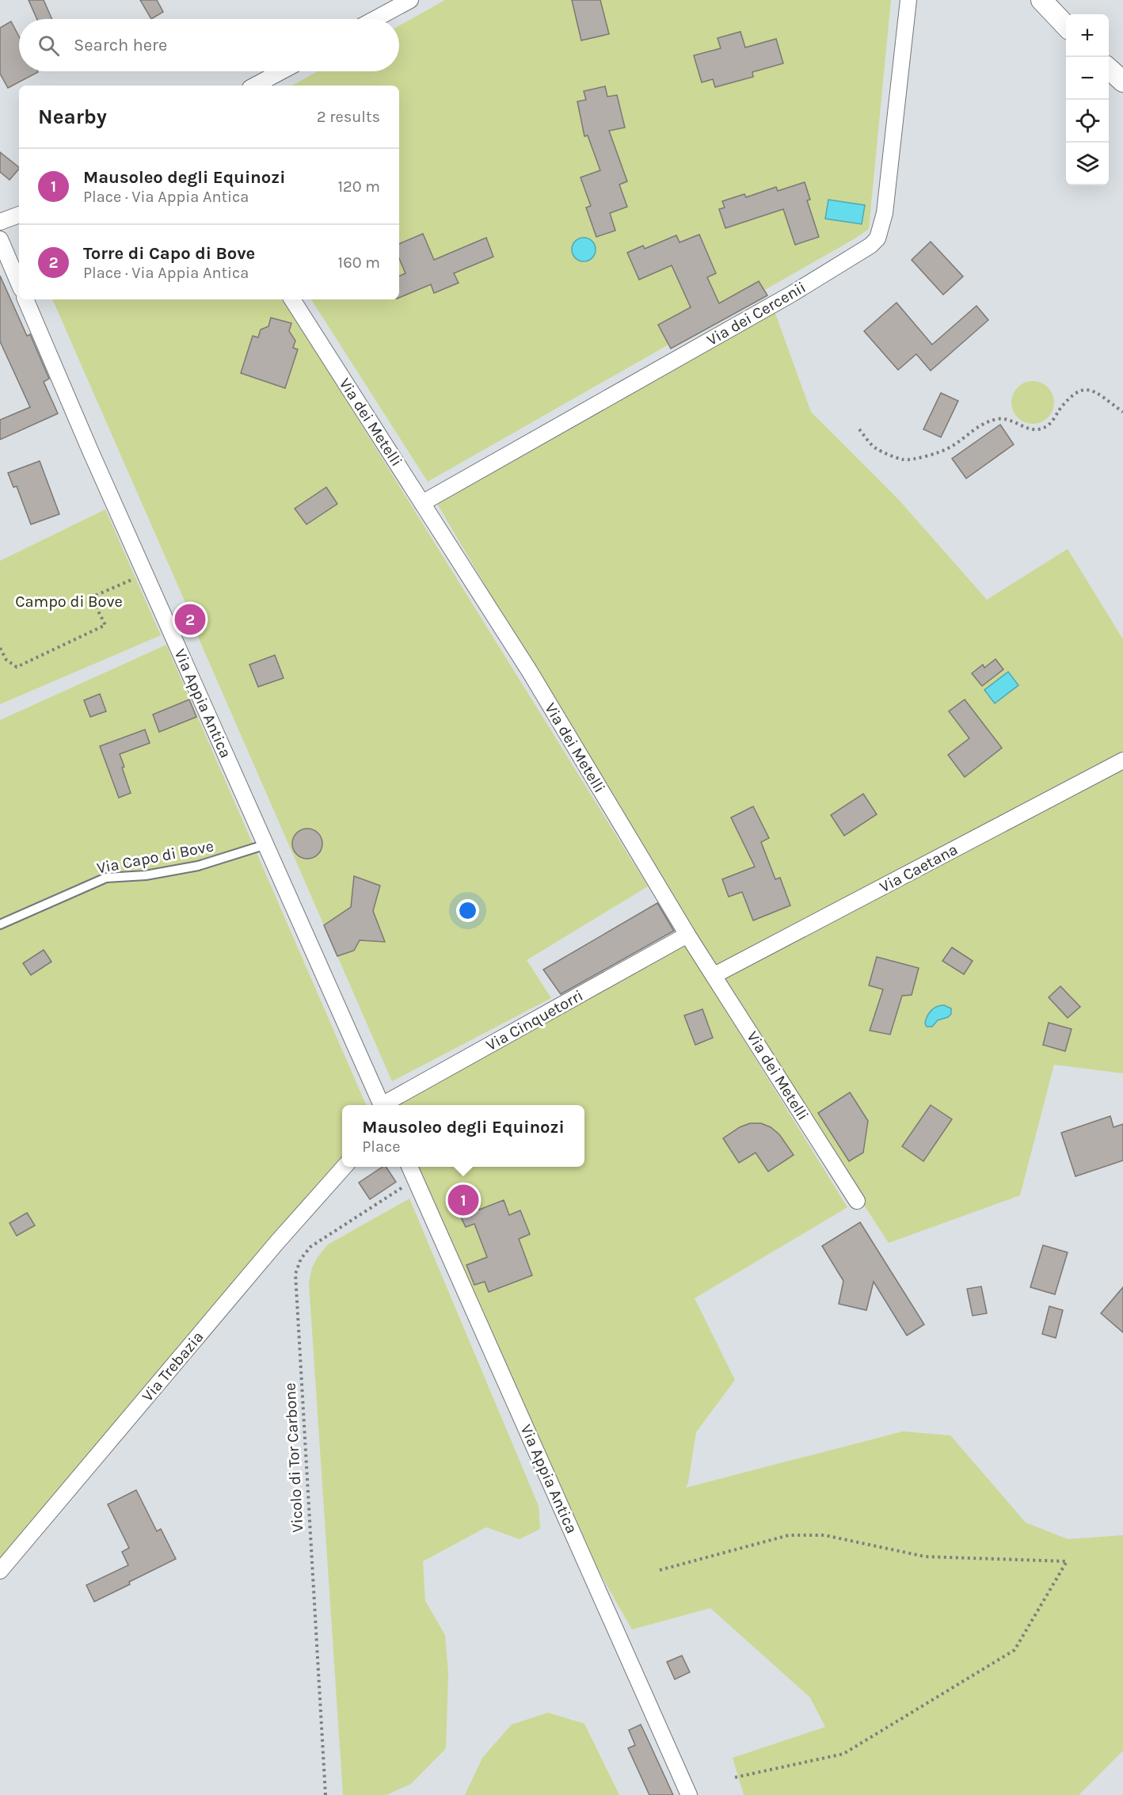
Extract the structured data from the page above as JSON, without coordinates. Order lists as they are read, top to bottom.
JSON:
{
  "streets": {
    "street": [
      "Via dei Cercenii",
      "Via dei Metelli",
      "Via Appia Antica",
      "Via Caetana",
      "Via Cinquetorri",
      "Via Trebazia"
    ],
    "lane": ["Via Capo di Bove"],
    "path": ["Vicolo di Tor Carbone"]
  },
  "crossings": [
    ["Via dei Cercenii", "Via dei Metelli"],
    ["Via dei Metelli", "Via Caetana"],
    ["Via dei Metelli", "Via Cinquetorri"],
    ["Via Appia Antica", "Via Capo di Bove"],
    ["Via Appia Antica", "Vicolo di Tor Carbone"]
  ],
  "parks": ["Campo di Bove"],
  "page": {
    "map_buttons": ["+", "−"],
    "search": "Search here",
    "heading": ["Nearby", "2 results"],
    "list": [
      {
        "mark": "1",
        "name": "Mausoleo degli Equinozi",
        "note": "Place · Via Appia Antica",
        "value": "120 m"
      },
      {
        "mark": "2",
        "name": "Torre di Capo di Bove",
        "note": "Place · Via Appia Antica",
        "value": "160 m"
      }
    ],
    "pins": ["2", "1"],
    "popup": ["Mausoleo degli Equinozi", "Place"]
  }
}
